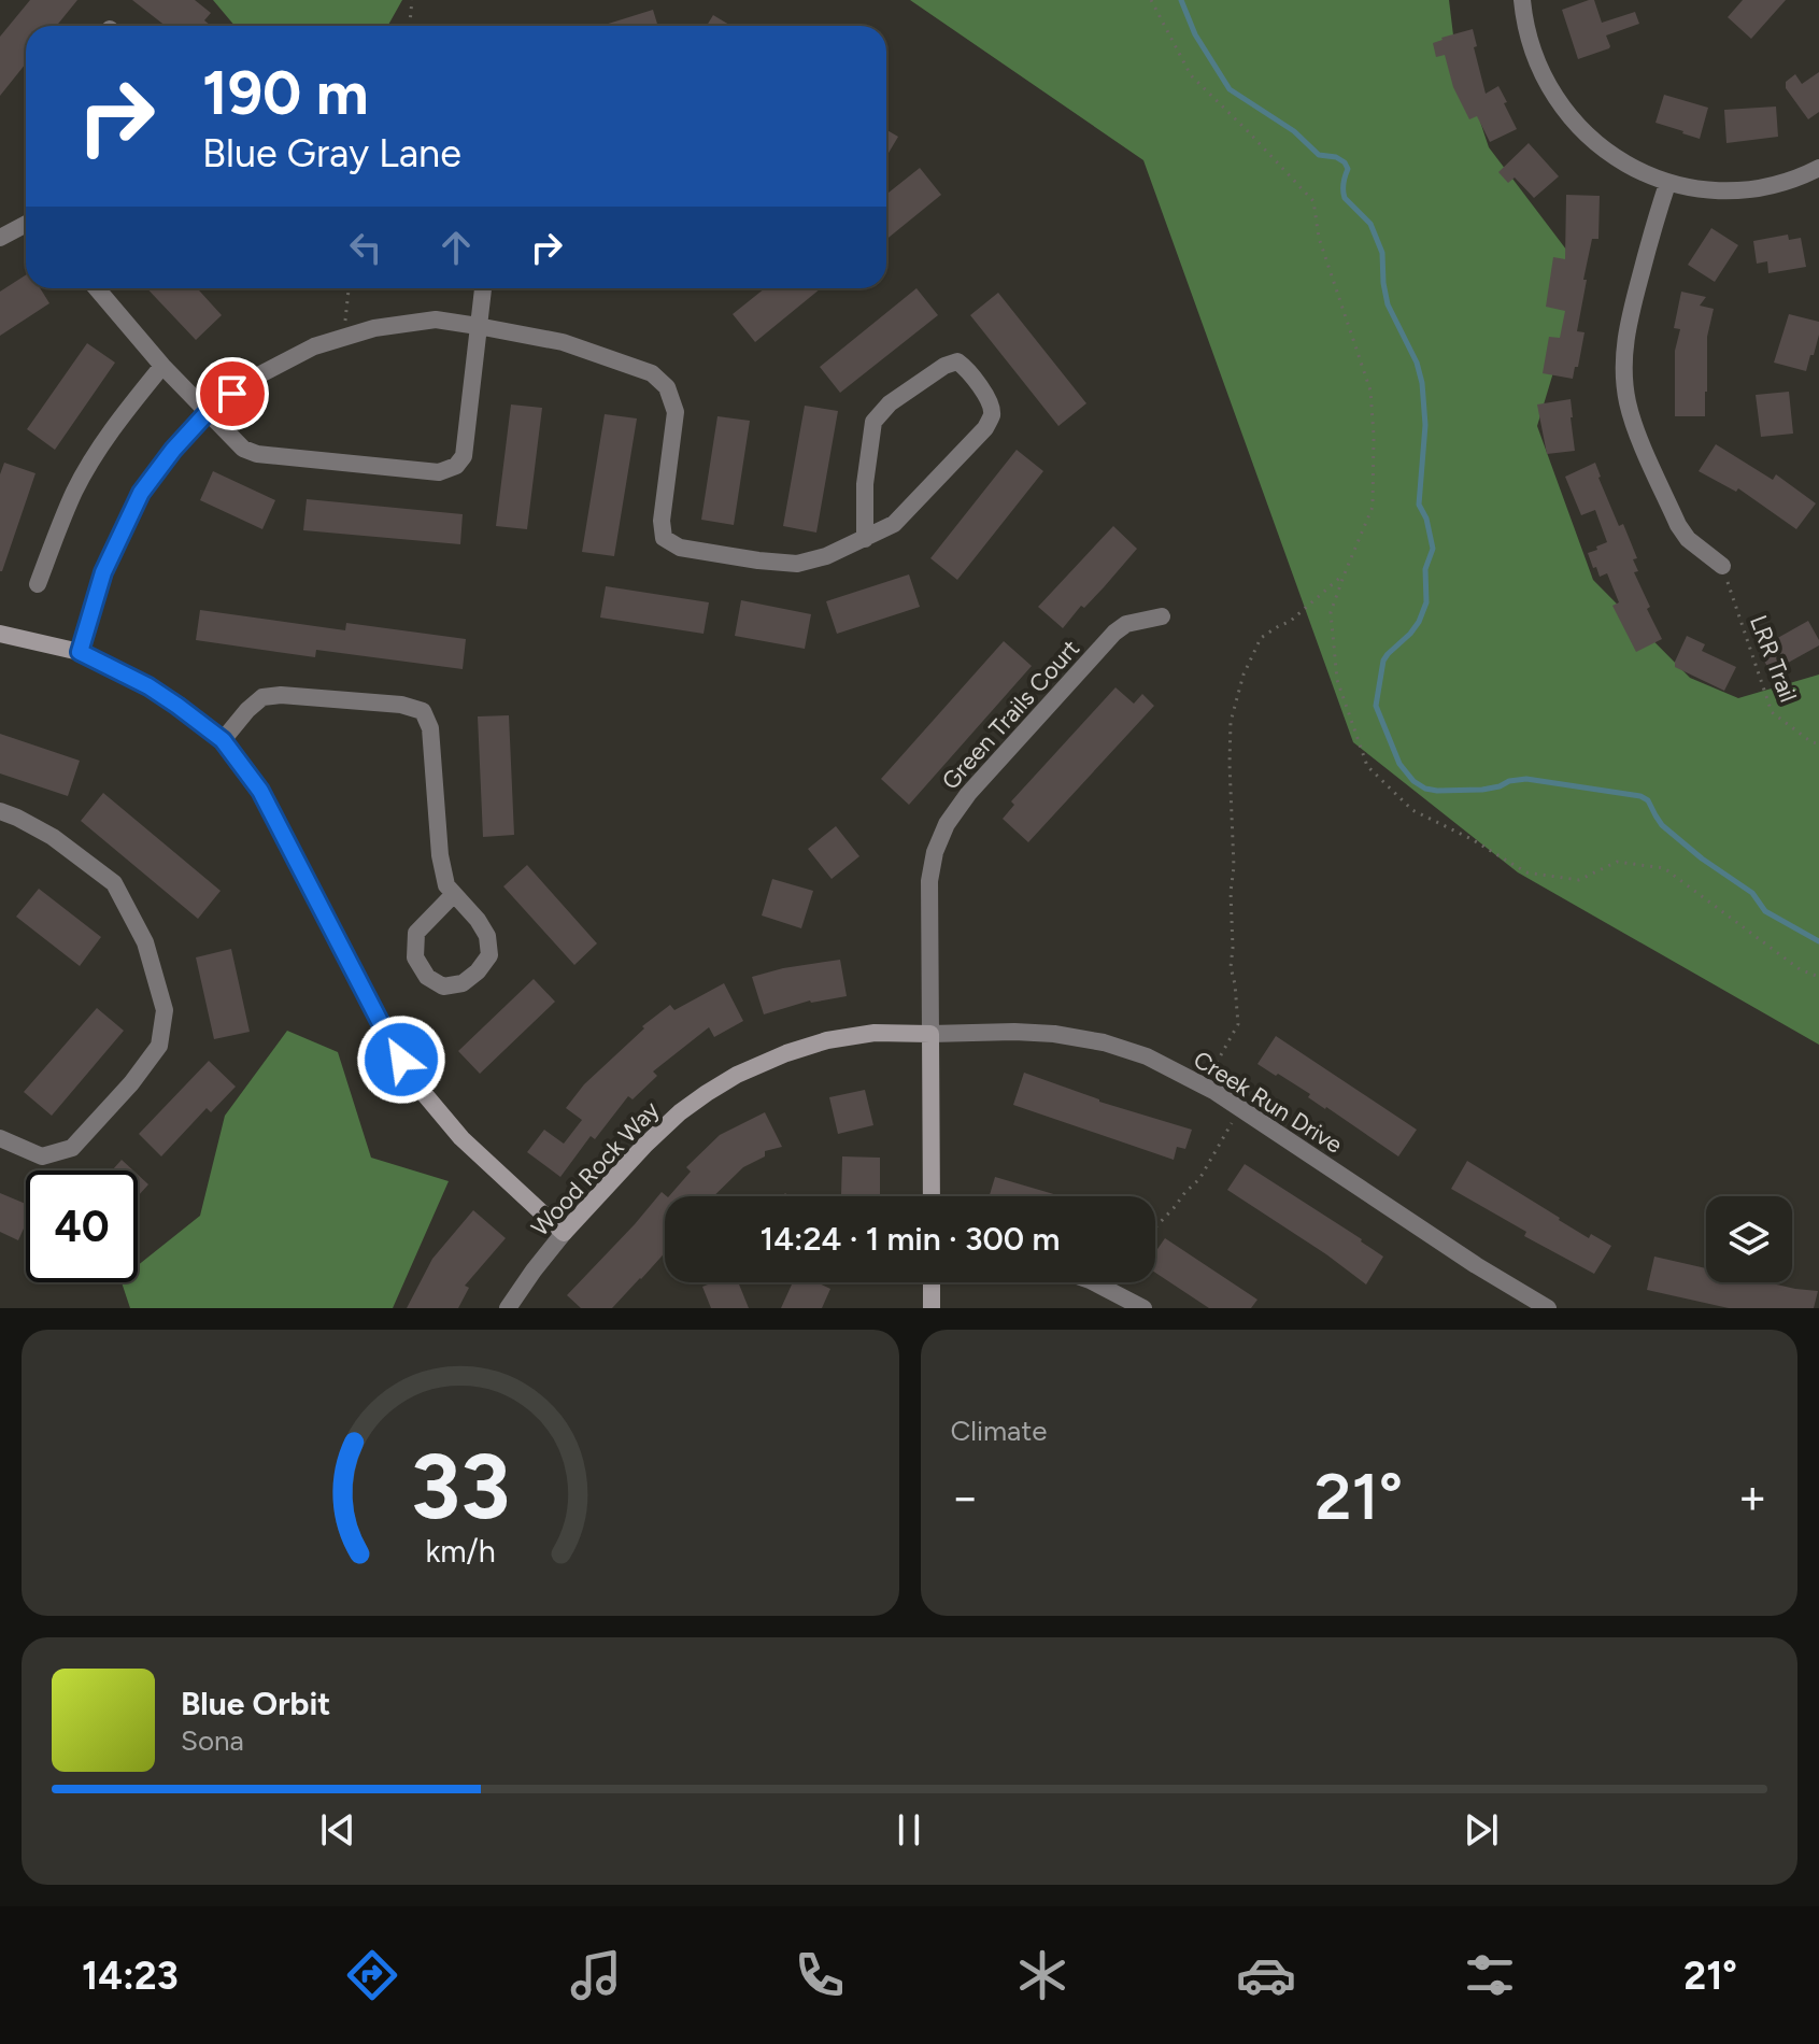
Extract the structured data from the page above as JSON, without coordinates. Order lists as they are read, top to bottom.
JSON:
{
  "streets": {
    "street": ["Green Trails Court", "Creek Run Drive", "Wood Rock Way"],
    "path": ["LRR Trail"]
  },
  "crossings": [
    ["Green Trails Court", "Creek Run Drive"],
    ["Green Trails Court", "Wood Rock Way"],
    ["Creek Run Drive", "Wood Rock Way"]
  ],
  "page": {
    "turn": ["190 m", "Blue Gray Lane"],
    "limit": "40",
    "trip": "14:24 · 1 min · 300 m",
    "tile": "Climate",
    "heat": ["−", "21°", "+"],
    "song": ["Blue Orbit", "Sona"],
    "tabs": ["14:23", "21°"],
    "gauge": ["33", "km/h"]
  }
}
